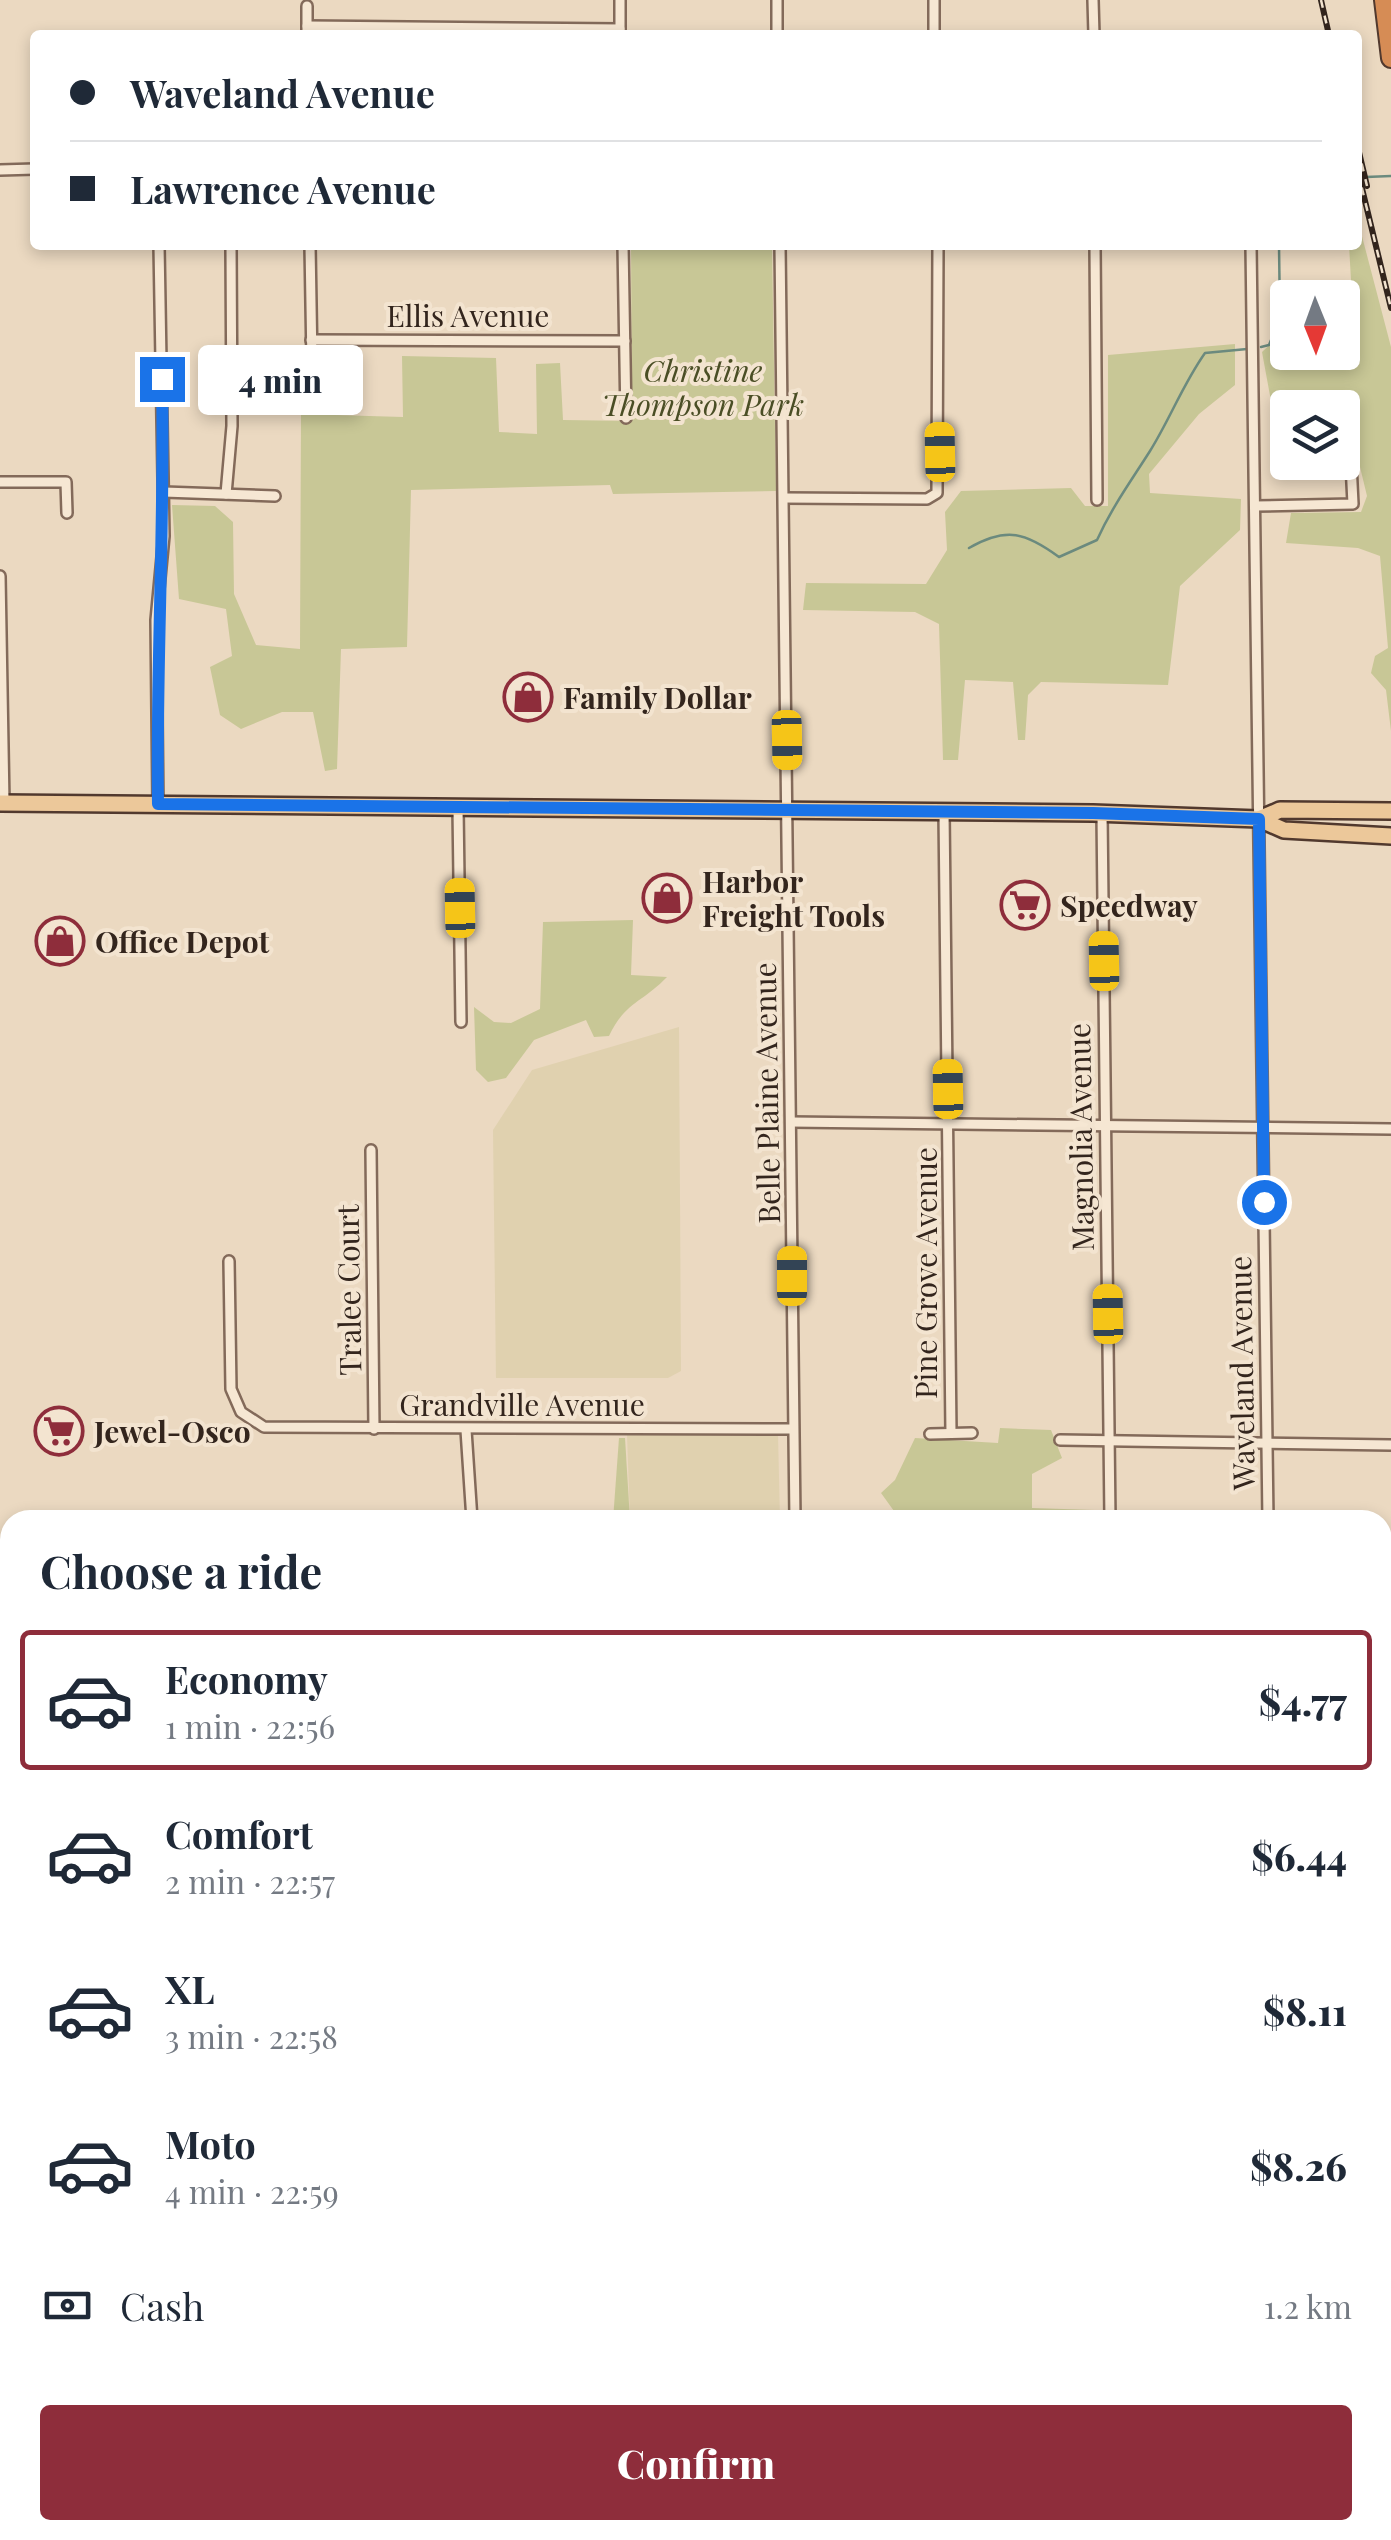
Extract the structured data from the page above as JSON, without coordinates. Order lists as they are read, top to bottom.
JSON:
{
  "streets": {
    "street": [
      "Ellis Avenue",
      "Belle Plaine Avenue",
      "Magnolia Avenue",
      "Pine Grove Avenue",
      "Tralee Court",
      "Waveland Avenue",
      "Grandville Avenue"
    ]
  },
  "crossings": [
    ["Belle Plaine Avenue", "Grandville Avenue"],
    ["Tralee Court", "Grandville Avenue"]
  ],
  "parks": ["Christine Thompson Park"],
  "places": {
    "shop": ["Family Dollar", "Harbor Freight Tools", "Office Depot"],
    "supermarket": ["Speedway", "Jewel-Osco"]
  },
  "north": "bottom",
  "page": {
    "banner": ["Waveland Avenue", "Lawrence Avenue"],
    "bubble": "4 min",
    "heading": "Choose a ride",
    "list": [
      {
        "name": "Economy",
        "note": "1 min · 22:56",
        "value": "$4.77"
      },
      {
        "name": "Comfort",
        "note": "2 min · 22:57",
        "value": "$6.44"
      },
      {
        "name": "XL",
        "note": "3 min · 22:58",
        "value": "$8.11"
      },
      {
        "name": "Moto",
        "note": "4 min · 22:59",
        "value": "$8.26"
      }
    ],
    "pay": ["Cash", "1.2 km"],
    "buttons": "Confirm"
  }
}
